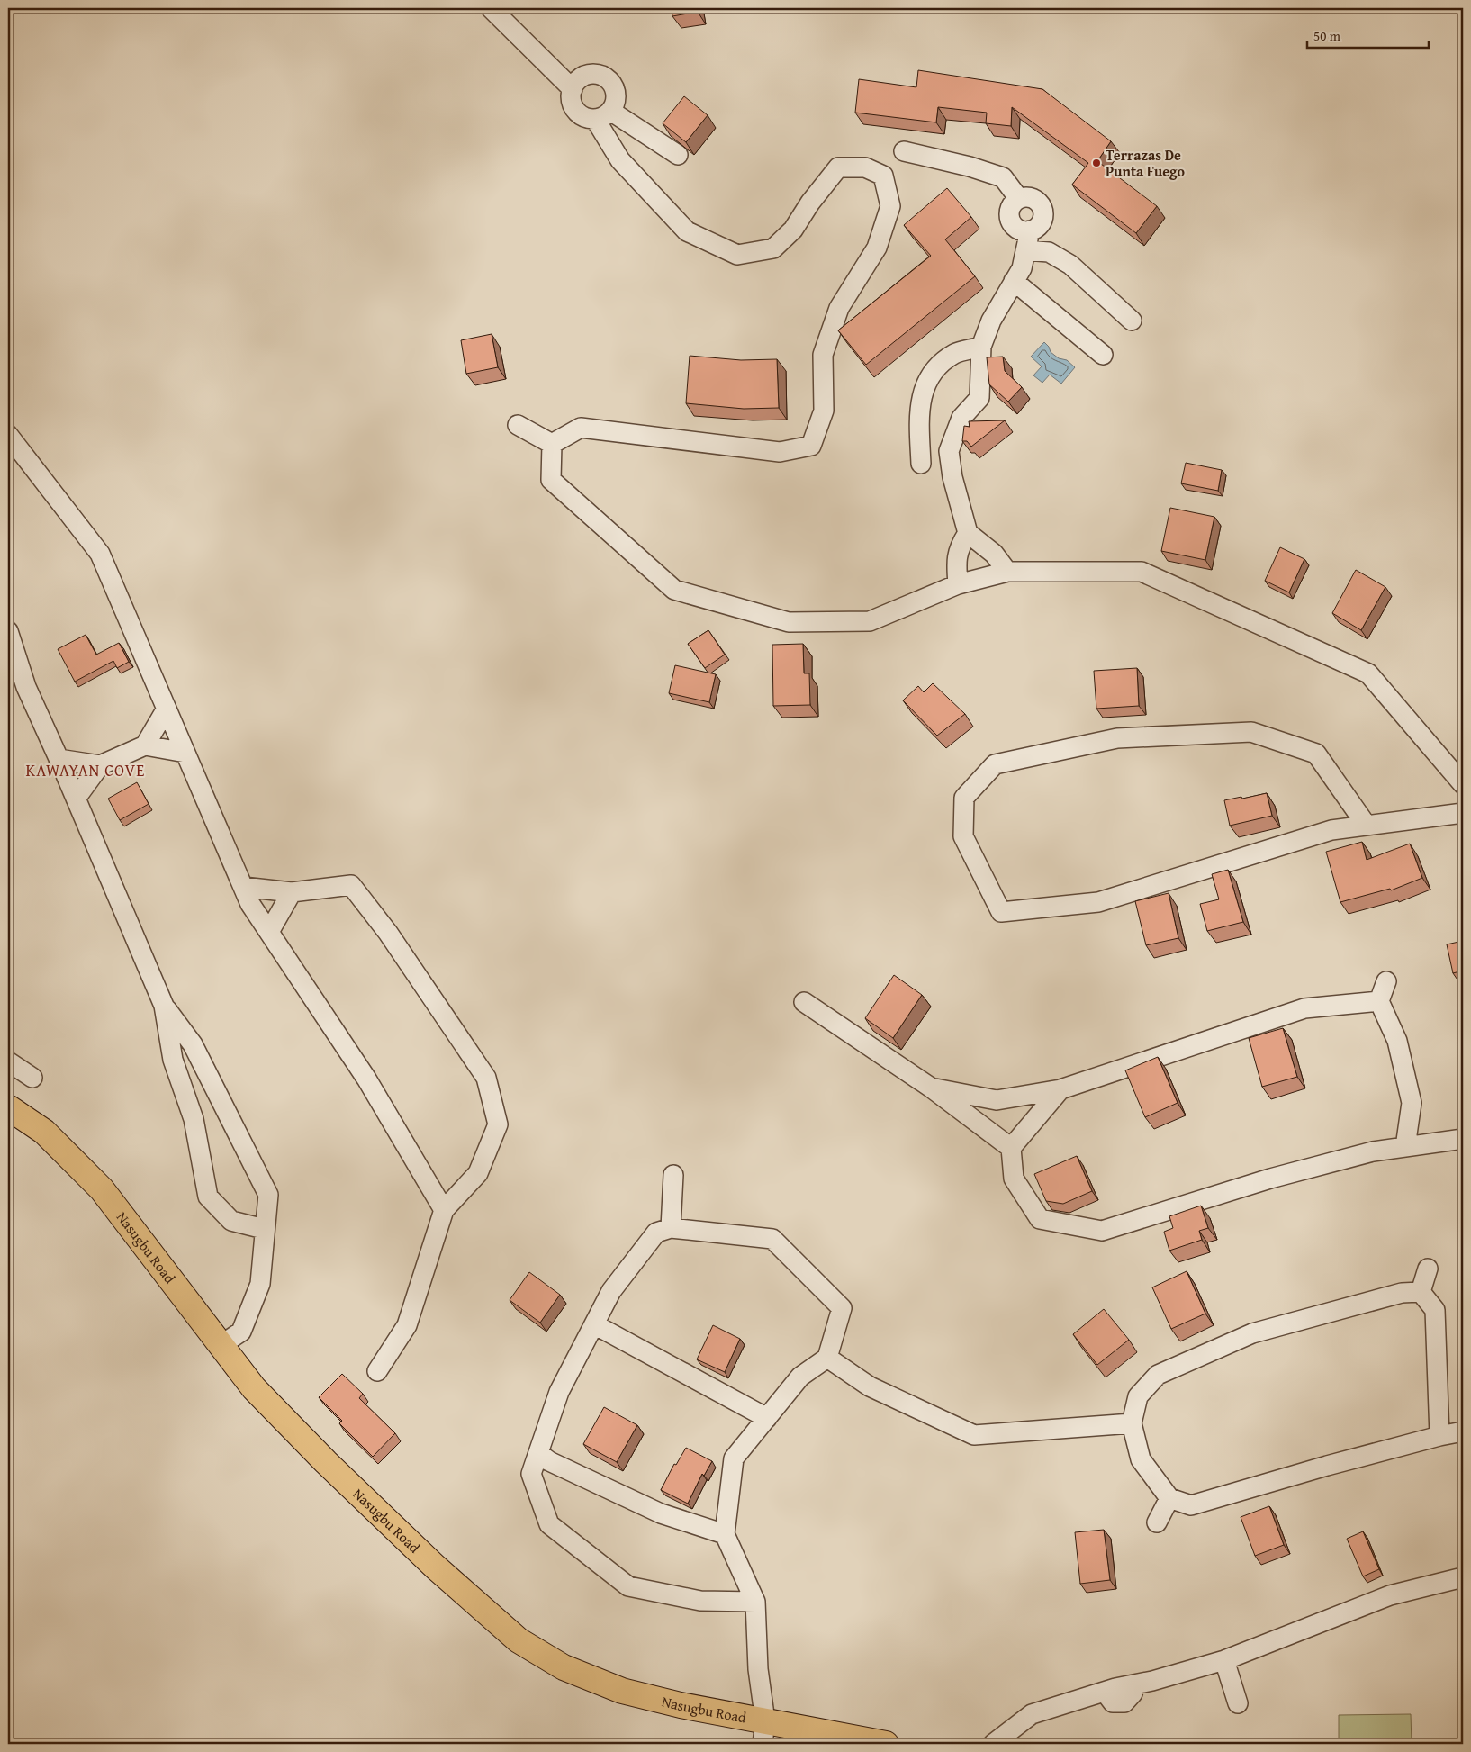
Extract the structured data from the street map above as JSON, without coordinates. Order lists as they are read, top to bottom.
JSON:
{
  "streets": {
    "main road": ["Nasugbu Road"]
  },
  "districts": ["KAWAYAN COVE"],
  "places": ["Terrazas De Punta Fuego"],
  "scale_bar": "50 m"
}
